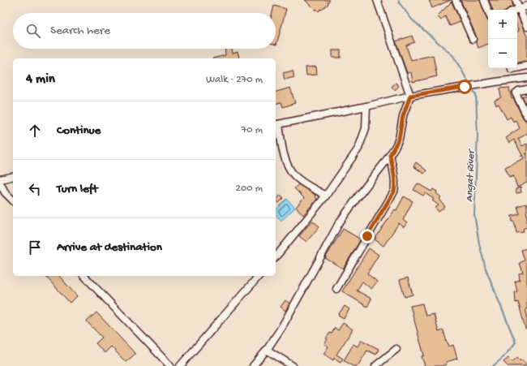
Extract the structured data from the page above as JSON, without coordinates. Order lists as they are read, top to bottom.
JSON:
{
  "water": ["Angat River"],
  "page": {
    "map_buttons": ["+", "−"],
    "search": "Search here",
    "heading": ["4 min", "Walk · 270 m"],
    "list": [
      ["Continue", "70 m"],
      ["Turn left", "200 m"],
      "Arrive at destination"
    ]
  }
}
